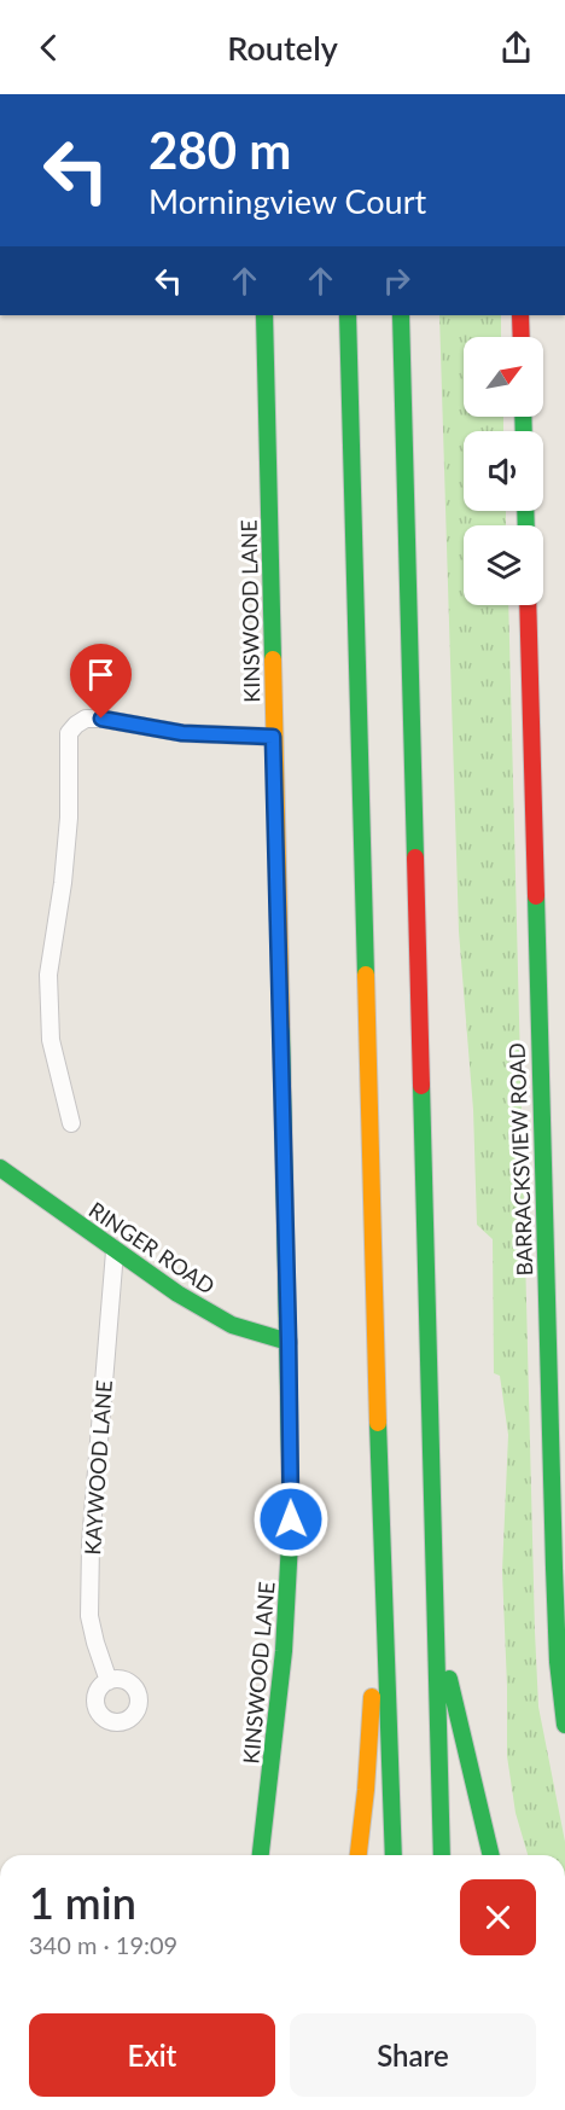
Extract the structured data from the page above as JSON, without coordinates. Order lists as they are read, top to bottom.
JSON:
{
  "streets": {
    "main road": ["KINSWOOD LANE", "BARRACKSVIEW ROAD", "RINGER ROAD"],
    "street": ["KAYWOOD LANE"]
  },
  "crossings": [
    ["KINSWOOD LANE", "RINGER ROAD"],
    ["RINGER ROAD", "KAYWOOD LANE"]
  ],
  "north": "top right",
  "page": {
    "header": "Routely",
    "turn": ["280 m", "Morningview Court"],
    "heading": ["1 min", "340 m · 19:09"],
    "buttons": ["Exit", "Share"]
  }
}
